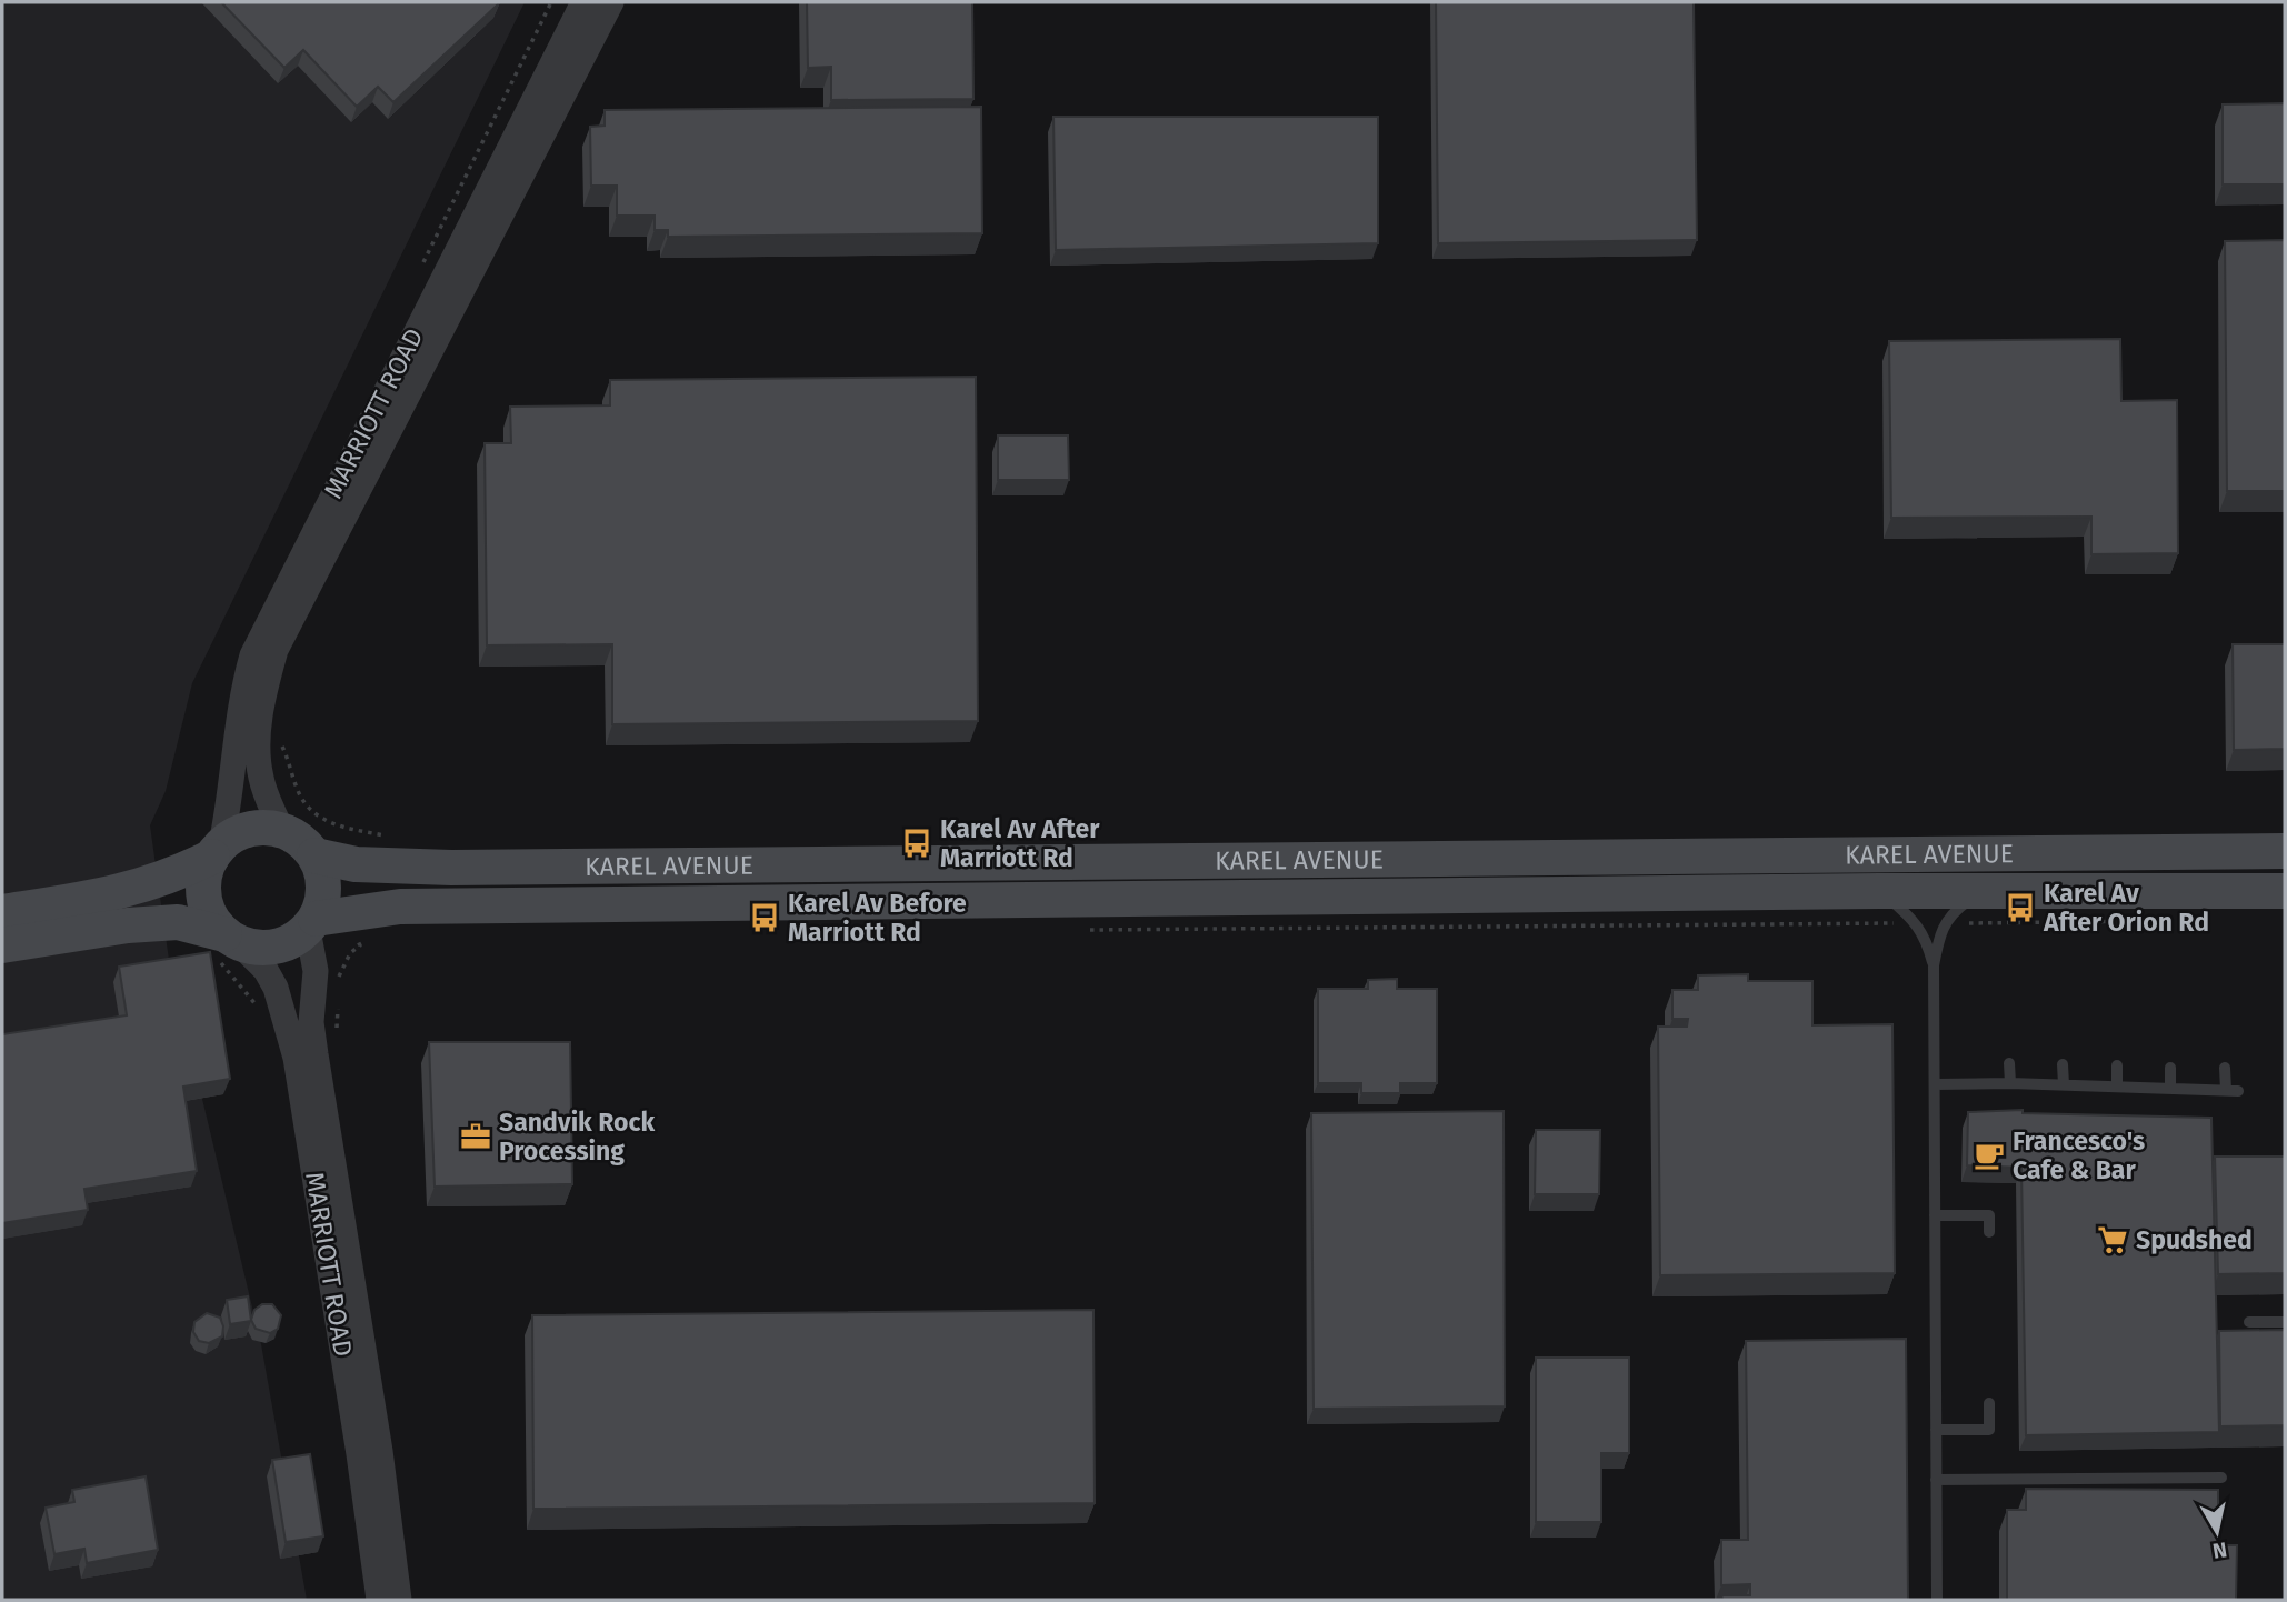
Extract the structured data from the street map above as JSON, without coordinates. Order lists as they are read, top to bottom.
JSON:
{
  "streets": {
    "main road": ["KAREL AVENUE"],
    "street": ["MARRIOTT ROAD"]
  },
  "crossings": [
    ["MARRIOTT ROAD", "KAREL AVENUE"]
  ],
  "places": {
    "bus stop": ["Karel Av After Marriott Rd", "Karel Av After Orion Rd", "Karel Av Before Marriott Rd"],
    "office": ["Sandvik Rock Processing"],
    "cafe": ["Francesco's Cafe & Bar"],
    "supermarket": ["Spudshed"]
  },
  "north": "bottom"
}
